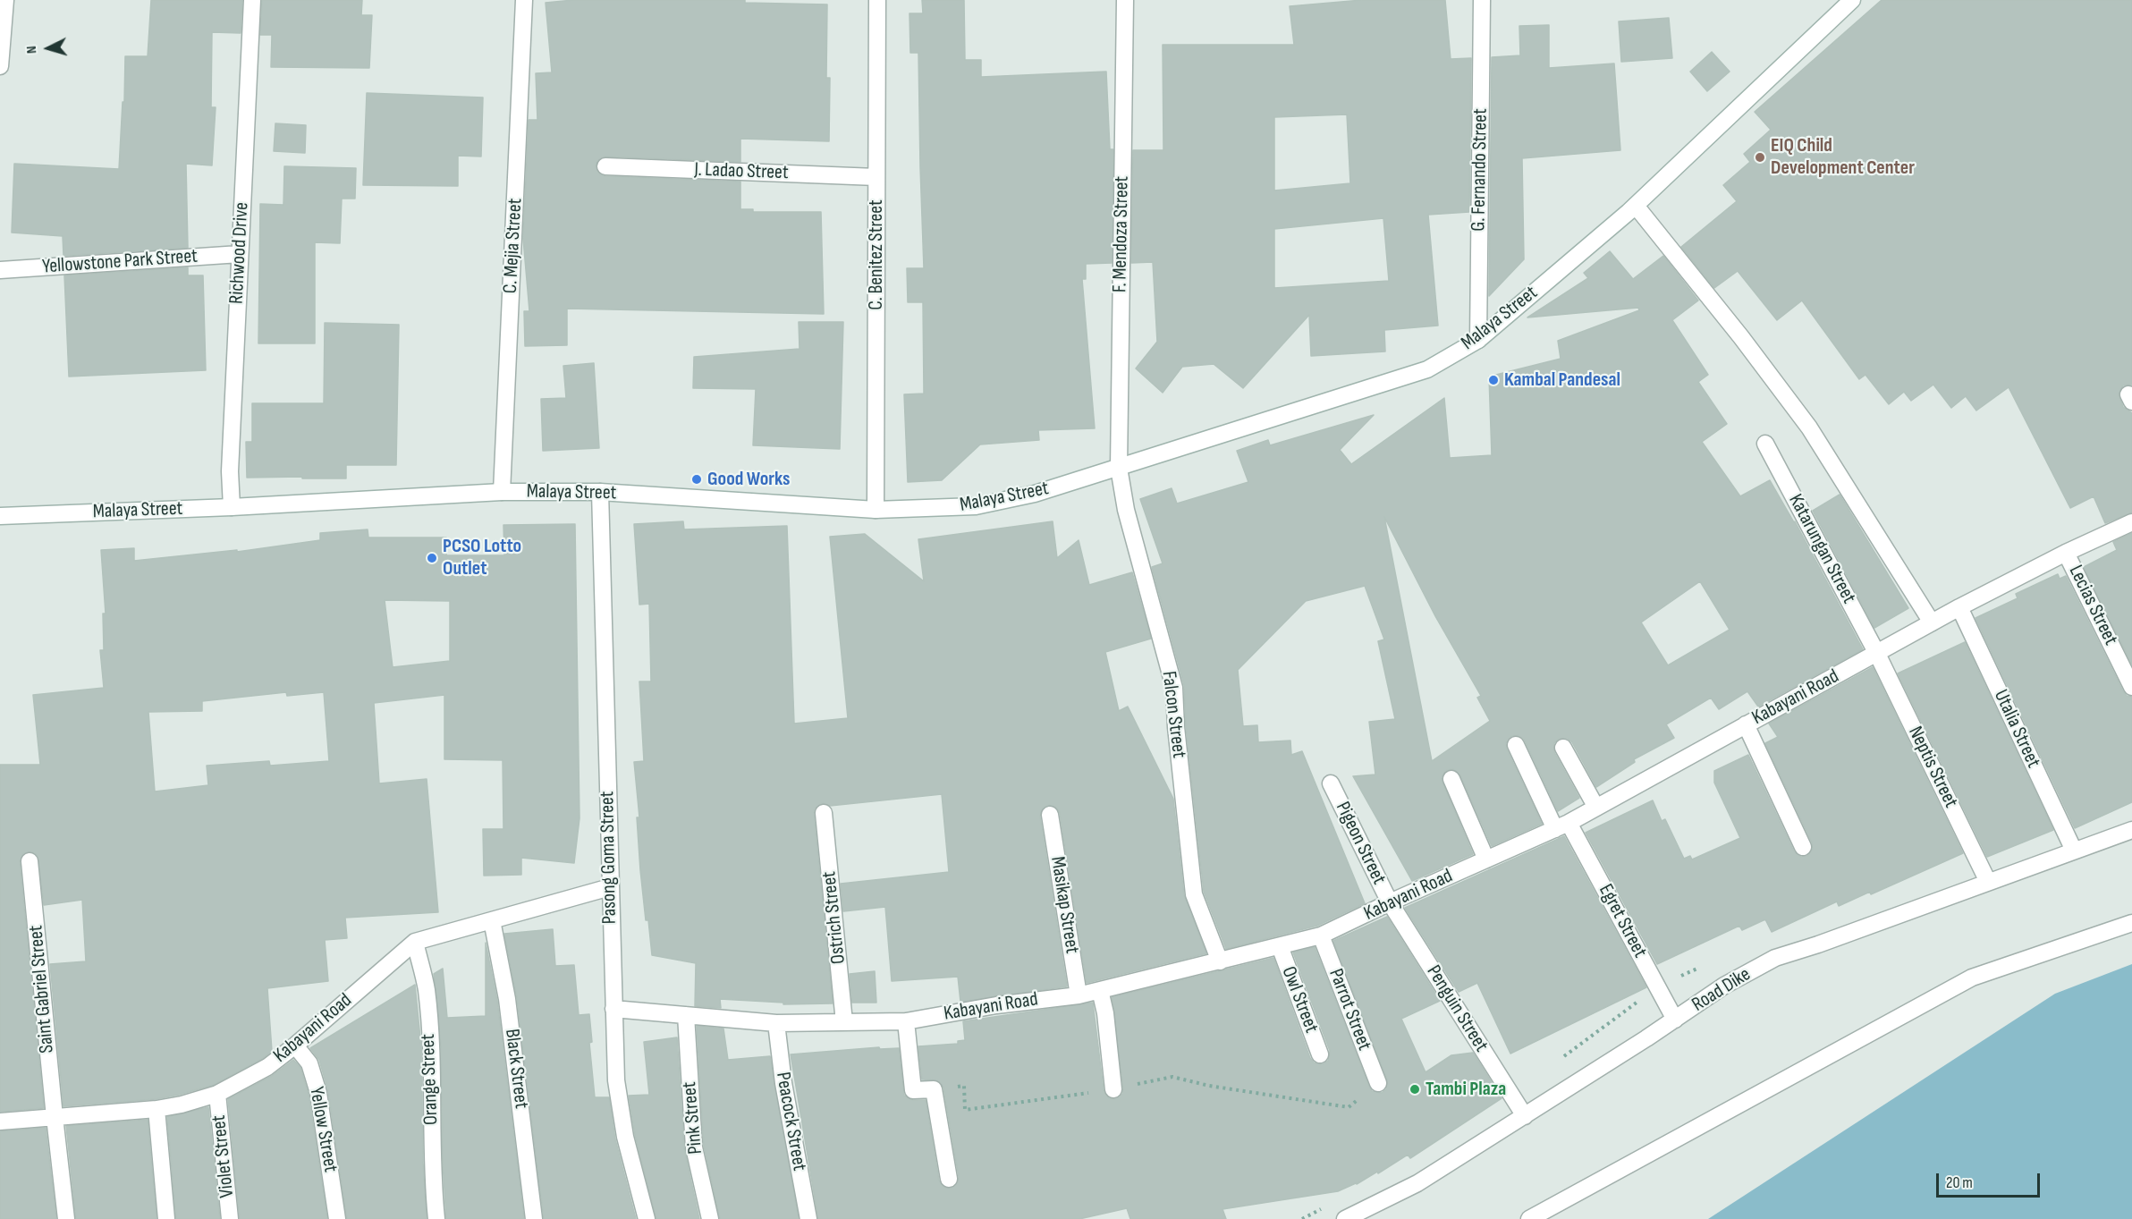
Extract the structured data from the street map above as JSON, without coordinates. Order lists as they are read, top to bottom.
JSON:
{
  "streets": {
    "street": [
      "G. Fernando Street",
      "J. Ladao Street",
      "F. Mendoza Street",
      "C. Mejia Street",
      "Richwood Drive",
      "C. Benitez Street",
      "Yellowstone Park Street",
      "Malaya Street",
      "Katarungan Street",
      "Lecias Street",
      "Kabayani Road",
      "Falcon Street",
      "Utalia Street",
      "Neptis Street",
      "Pigeon Street",
      "Pasong Goma Street",
      "Masikap Street",
      "Ostrich Street",
      "Egret Street",
      "Saint Gabriel Street",
      "Road Dike",
      "Owl Street",
      "Penguin Street",
      "Parrot Street",
      "Black Street",
      "Orange Street",
      "Pink Street",
      "Peacock Street",
      "Yellow Street",
      "Violet Street"
    ]
  },
  "crossings": [
    ["G. Fernando Street", "Malaya Street"],
    ["J. Ladao Street", "C. Benitez Street"],
    ["F. Mendoza Street", "Malaya Street"],
    ["F. Mendoza Street", "Falcon Street"],
    ["C. Mejia Street", "Malaya Street"],
    ["Richwood Drive", "Yellowstone Park Street"],
    ["Richwood Drive", "Malaya Street"],
    ["C. Benitez Street", "Malaya Street"],
    ["Malaya Street", "Falcon Street"],
    ["Malaya Street", "Pasong Goma Street"],
    ["Katarungan Street", "Kabayani Road"],
    ["Katarungan Street", "Neptis Street"],
    ["Lecias Street", "Kabayani Road"],
    ["Kabayani Road", "Falcon Street"],
    ["Kabayani Road", "Utalia Street"],
    ["Kabayani Road", "Neptis Street"],
    ["Kabayani Road", "Pigeon Street"],
    ["Kabayani Road", "Pasong Goma Street"],
    ["Kabayani Road", "Masikap Street"],
    ["Kabayani Road", "Ostrich Street"],
    ["Kabayani Road", "Egret Street"],
    ["Kabayani Road", "Saint Gabriel Street"],
    ["Kabayani Road", "Owl Street"],
    ["Kabayani Road", "Penguin Street"],
    ["Kabayani Road", "Parrot Street"],
    ["Kabayani Road", "Black Street"],
    ["Kabayani Road", "Orange Street"],
    ["Kabayani Road", "Pink Street"],
    ["Kabayani Road", "Peacock Street"],
    ["Kabayani Road", "Yellow Street"],
    ["Kabayani Road", "Violet Street"],
    ["Utalia Street", "Road Dike"],
    ["Neptis Street", "Road Dike"],
    ["Pigeon Street", "Penguin Street"],
    ["Egret Street", "Road Dike"],
    ["Road Dike", "Penguin Street"]
  ],
  "places": [
    "EIQ Child Development Center",
    "Kambal Pandesal",
    "Good Works",
    "PCSO Lotto Outlet",
    "Tambi Plaza"
  ],
  "scale_bar": "20 m",
  "north": "left"
}
